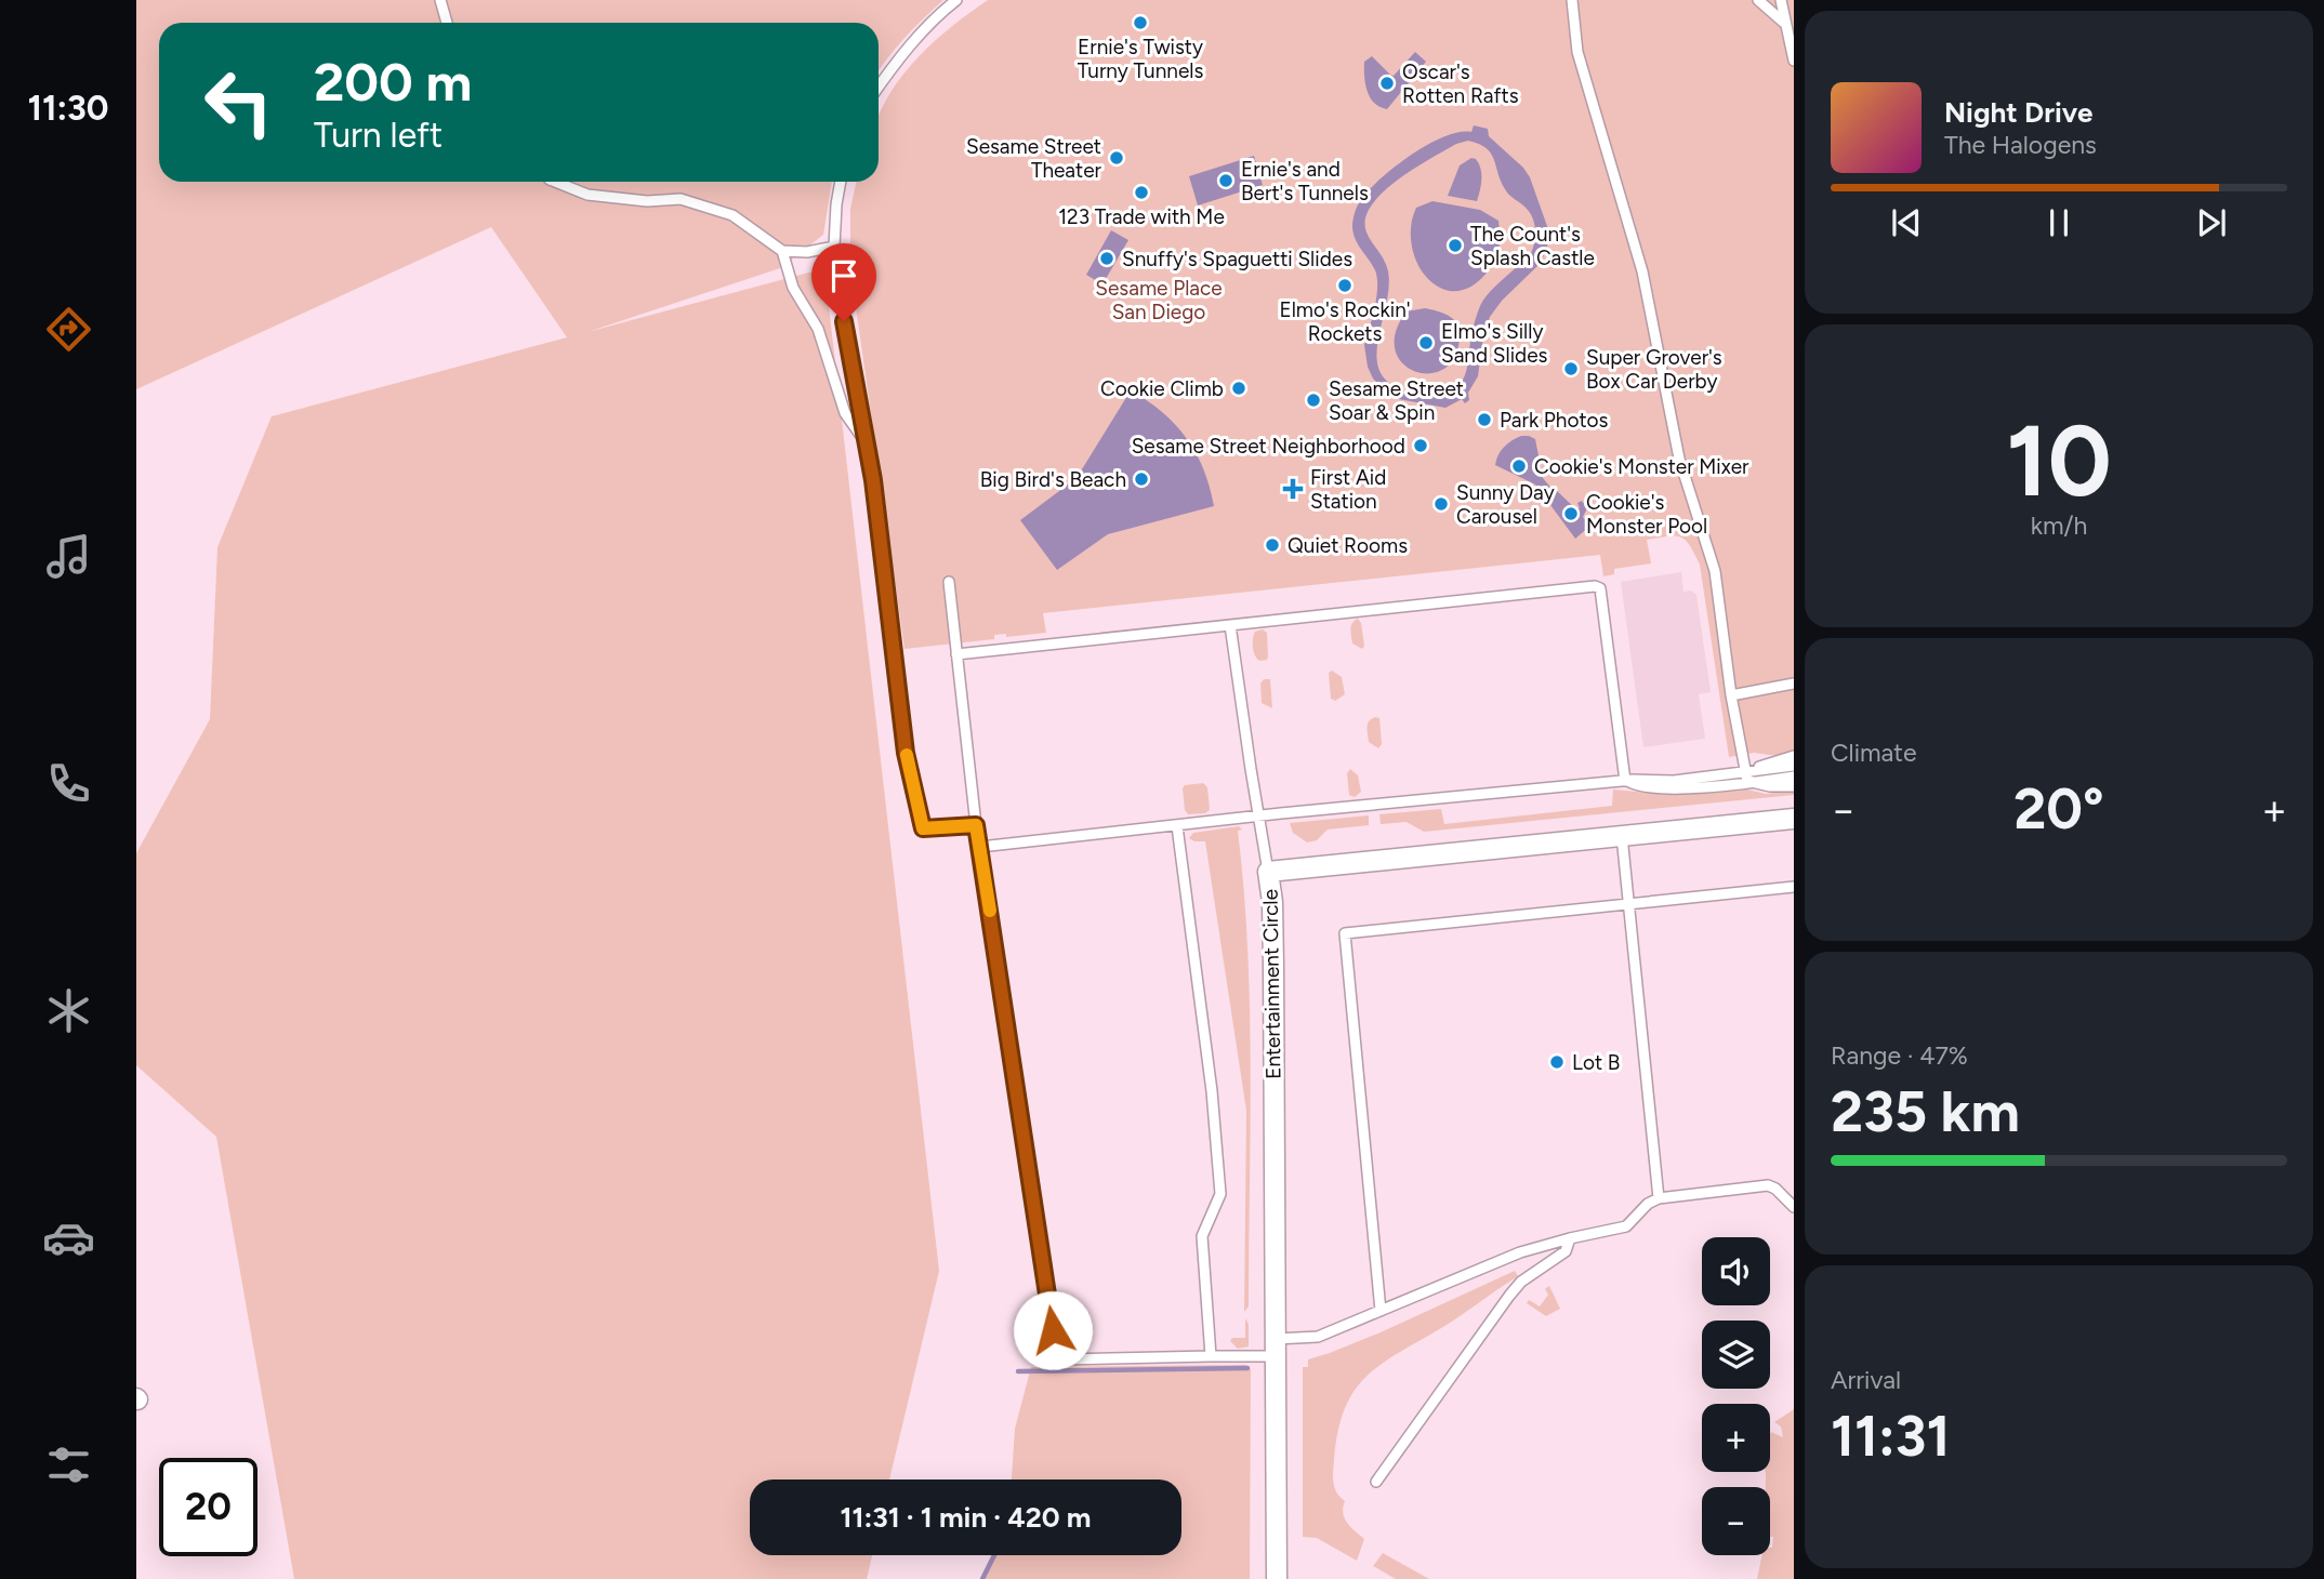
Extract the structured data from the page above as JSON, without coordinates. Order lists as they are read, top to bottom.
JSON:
{
  "streets": {
    "street": ["Entertainment Circle"]
  },
  "parks": ["Sesame Place San Diego"],
  "places": {
    "other": [
      "Ernie's Twisty Turny Tunnels",
      "Oscar's Rotten Rafts",
      "Sesame Street Theater",
      "Ernie's and Bert's Tunnels",
      "123 Trade with Me",
      "The Count's Splash Castle",
      "Snuffy's Spaguetti Slides",
      "Elmo's Rockin' Rockets",
      "Elmo's Silly Sand Slides",
      "Super Grover's Box Car Derby",
      "Cookie Climb",
      "Sesame Street Soar & Spin",
      "Park Photos",
      "Sesame Street Neighborhood",
      "Cookie's Monster Mixer",
      "Big Bird's Beach",
      "Sunny Day Carousel",
      "Cookie's Monster Pool",
      "Quiet Rooms",
      "Lot B"
    ],
    "health": ["First Aid Station"]
  },
  "page": {
    "tabs": "11:30",
    "turn": ["200 m", "Turn left"],
    "song": ["Night Drive", "The Halogens"],
    "tile": [
      ["10", "km/h"],
      "Climate",
      ["Range · 47%", "235 km"],
      ["Arrival", "11:31"]
    ],
    "heat": ["−", "20°", "+"],
    "map_buttons": ["+", "−"],
    "limit": "20",
    "trip": "11:31 · 1 min · 420 m"
  }
}
